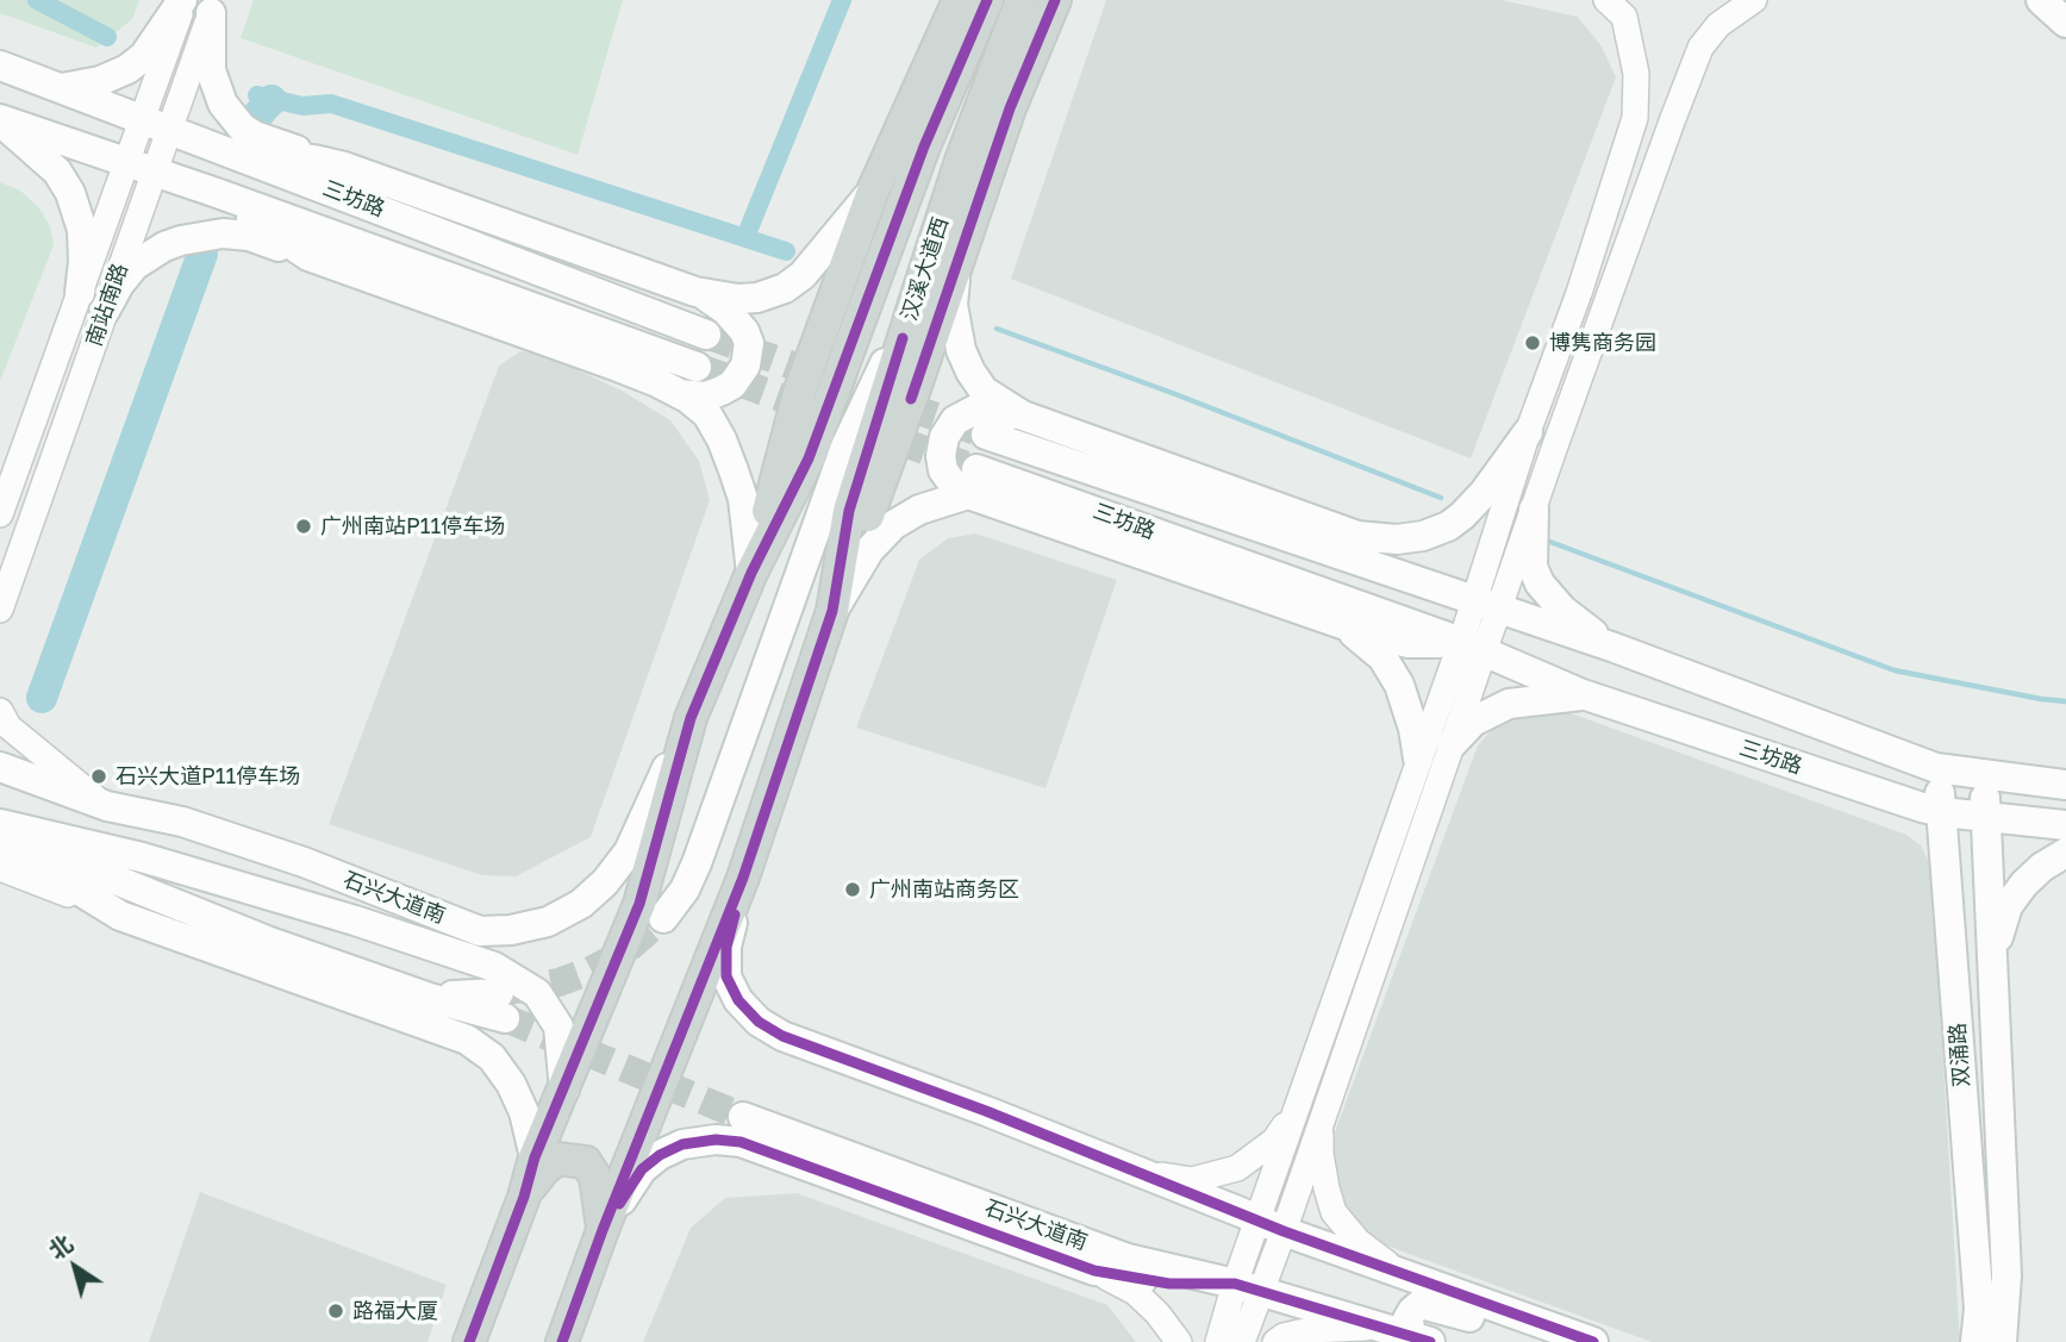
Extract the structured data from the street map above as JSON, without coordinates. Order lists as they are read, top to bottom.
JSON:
{
  "streets": {
    "main road": [
      "三坊路",
      "汉溪大道西",
      "石兴大道南",
      "双涌路"
    ],
    "street": ["南站南路"]
  },
  "crossings": [
    ["三坊路", "南站南路"],
    ["三坊路", "双涌路"],
    ["汉溪大道西", "石兴大道南"]
  ],
  "places": [
    "博隽商务园",
    "广州南站P11停车场",
    "石兴大道P11停车场",
    "广州南站商务区",
    "路福大厦"
  ],
  "north": "top left"
}
